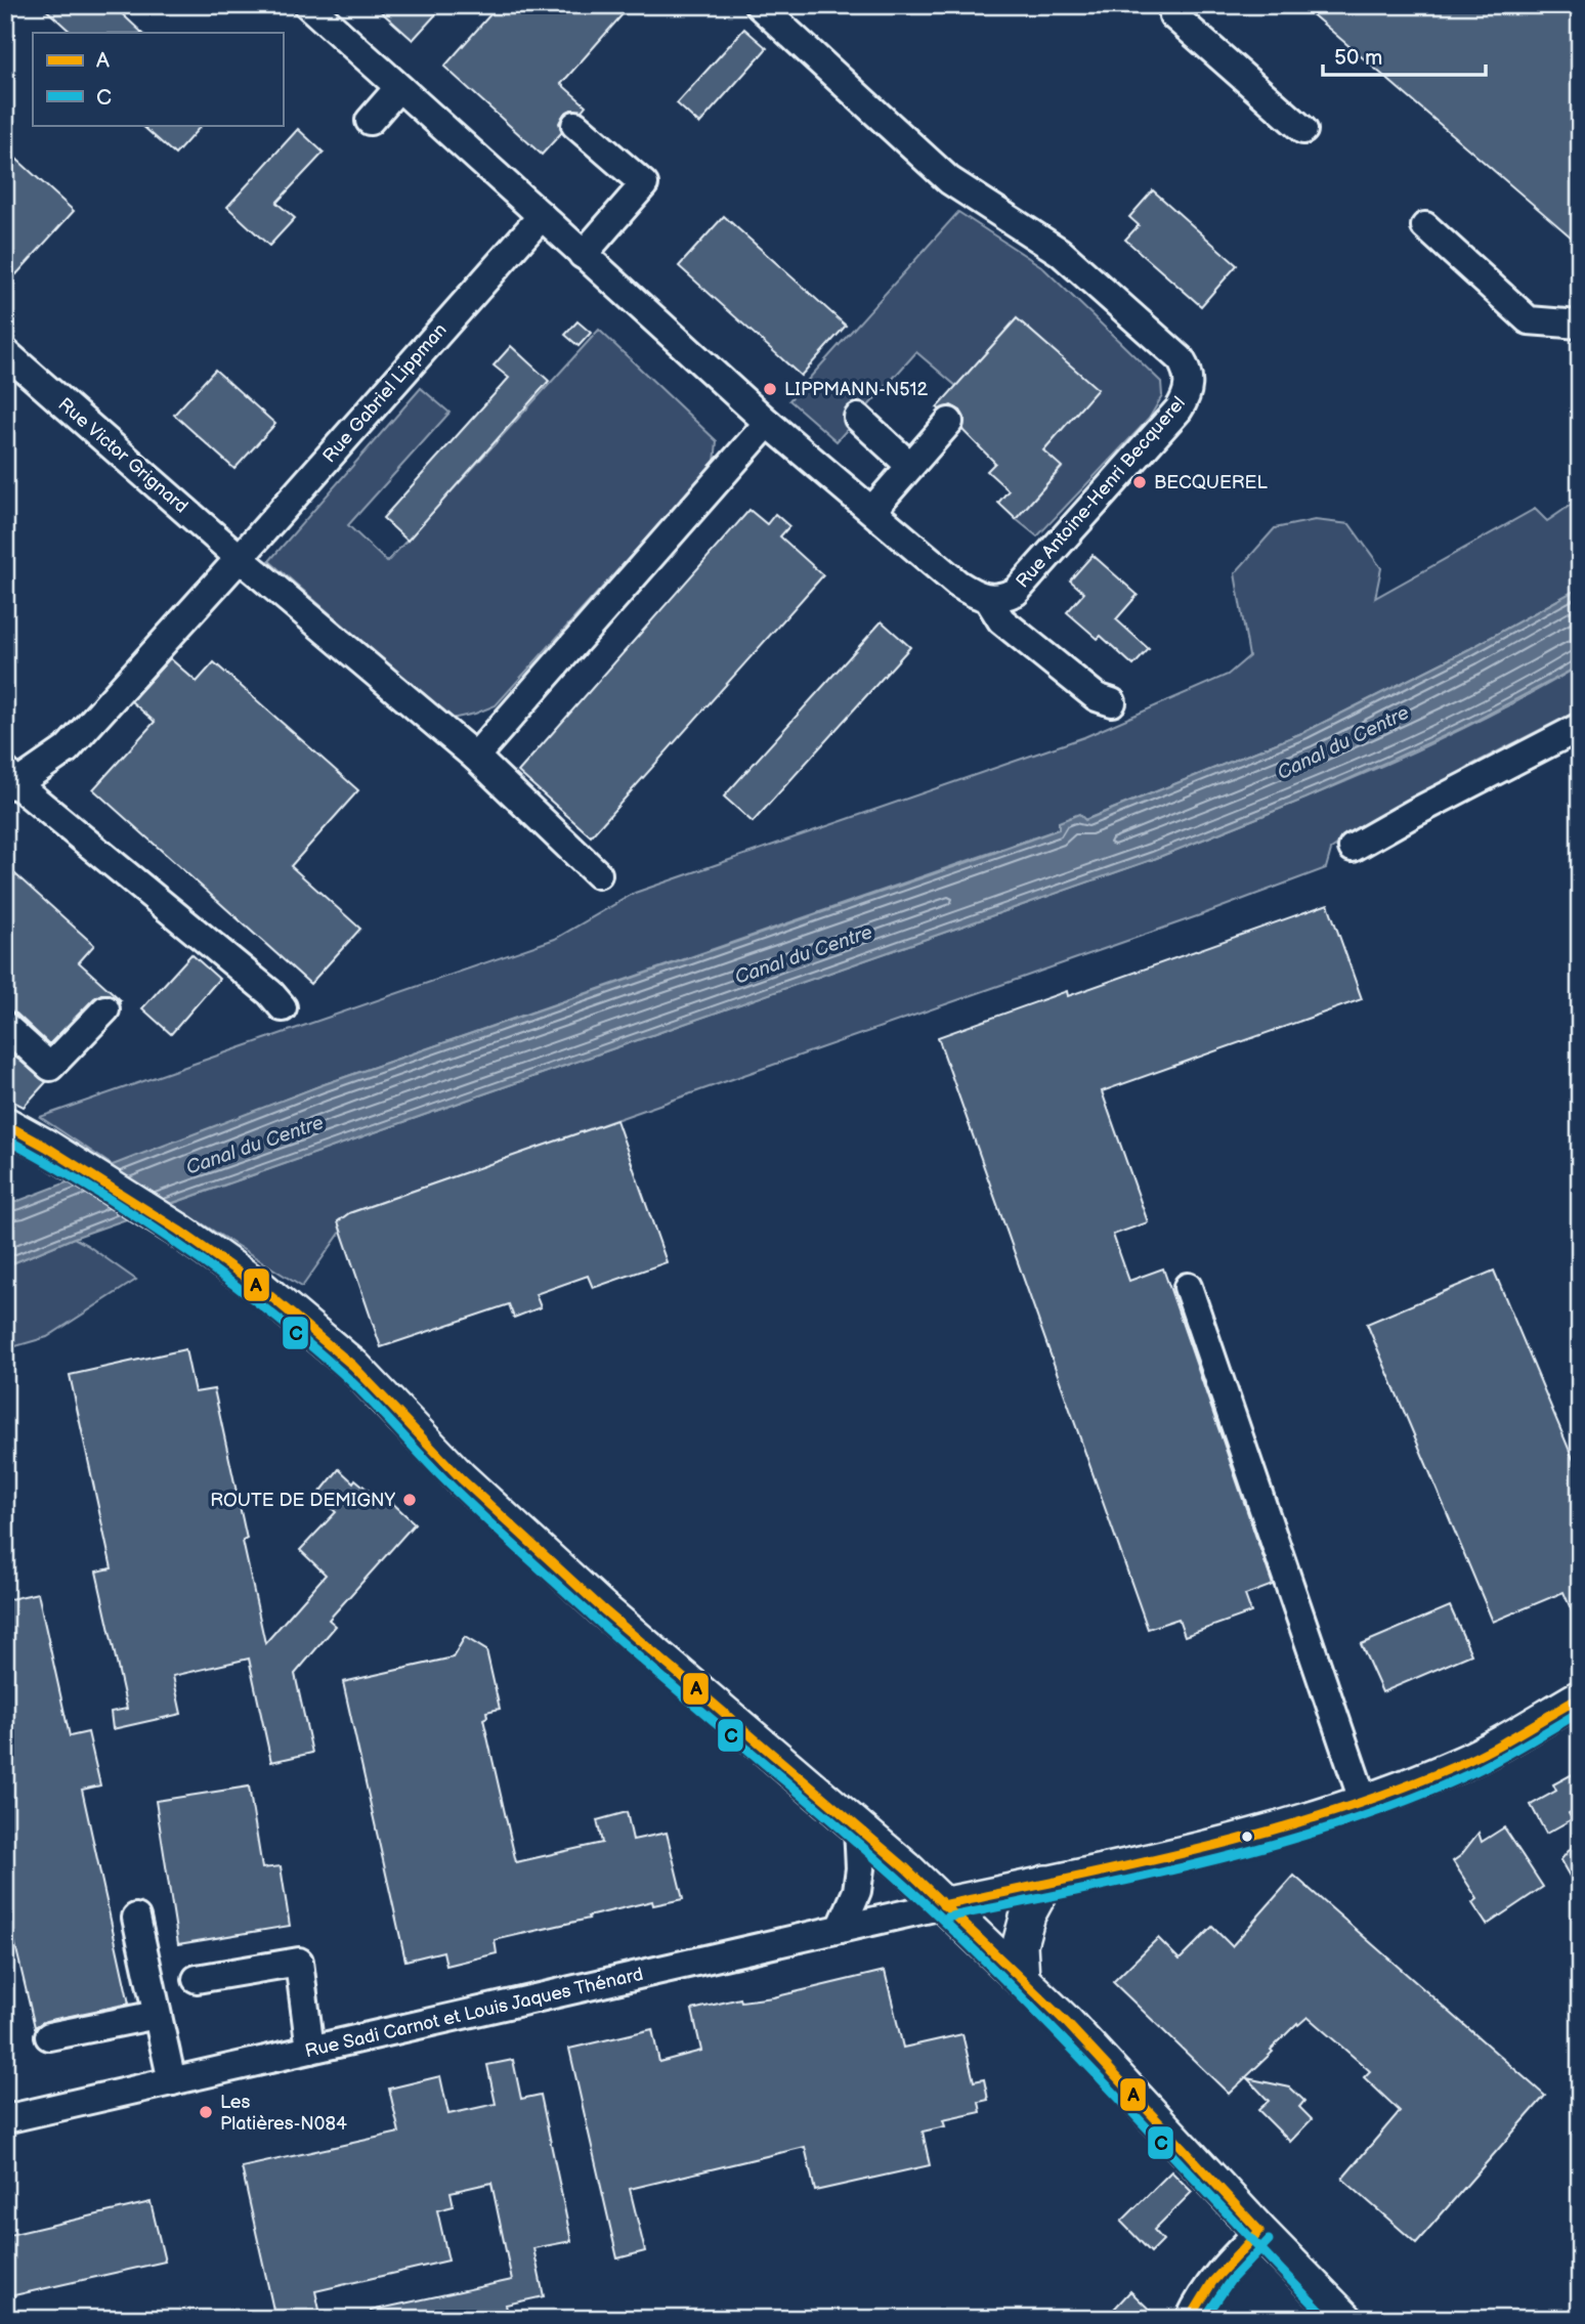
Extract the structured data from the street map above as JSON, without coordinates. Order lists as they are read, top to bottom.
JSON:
{
  "streets": {
    "street": [
      "Rue Gabriel Lippman",
      "Rue Victor Grignard",
      "Rue Antoine-Henri Becquerel",
      "Rue Sadi Carnot et Louis Jaques Thénard"
    ]
  },
  "crossings": [
    ["Rue Gabriel Lippman", "Rue Victor Grignard"]
  ],
  "water": ["Canal du Centre"],
  "places": [
    "LIPPMANN-N512",
    "BECQUEREL",
    "ROUTE DE DEMIGNY",
    "Les Platières-N084"
  ],
  "lines": ["transit line A", "transit line C"],
  "legend": ["A", "C"],
  "scale_bar": "50 m"
}
